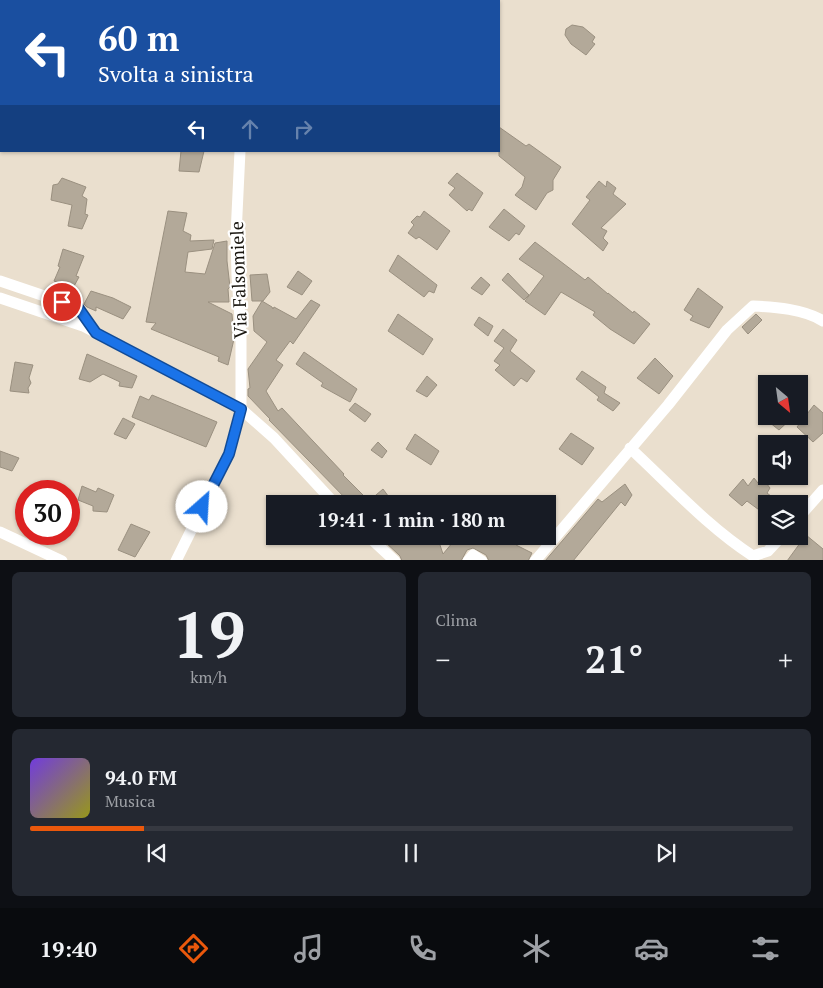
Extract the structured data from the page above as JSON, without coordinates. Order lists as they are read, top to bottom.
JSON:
{
  "streets": {
    "street": ["Via Falsomiele"]
  },
  "north": "bottom right",
  "page": {
    "turn": ["60 m", "Svolta a sinistra"],
    "limit": "30",
    "trip": "19:41 · 1 min · 180 m",
    "tile": [
      ["19", "km/h"],
      "Clima"
    ],
    "heat": ["−", "21°", "+"],
    "song": ["94.0 FM", "Musica"],
    "tabs": "19:40"
  }
}
